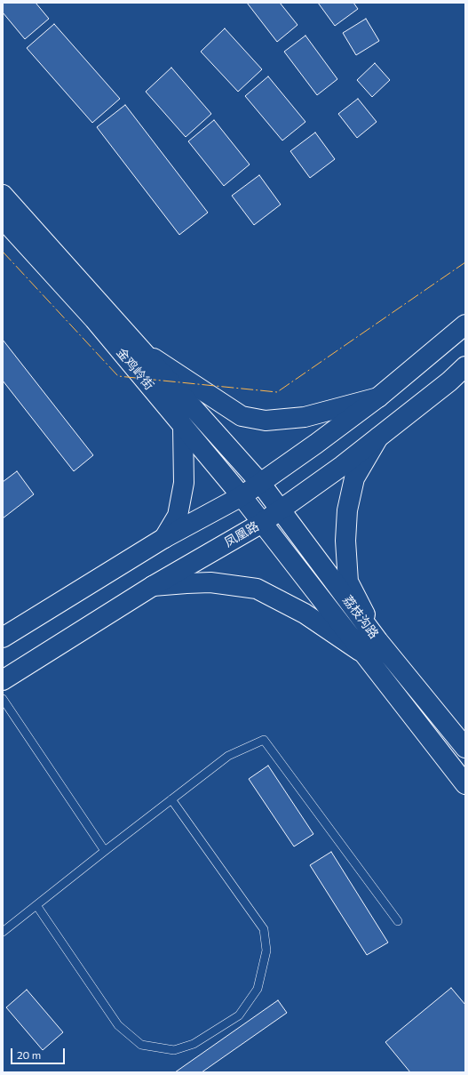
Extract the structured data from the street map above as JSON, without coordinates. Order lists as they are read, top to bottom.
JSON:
{
  "streets": {
    "main road": ["金鸡岭街", "凤凰路", "荔枝沟路"]
  },
  "crossings": [
    ["金鸡岭街", "凤凰路"],
    ["金鸡岭街", "荔枝沟路"],
    ["凤凰路", "荔枝沟路"]
  ],
  "scale_bar": "20 m"
}
